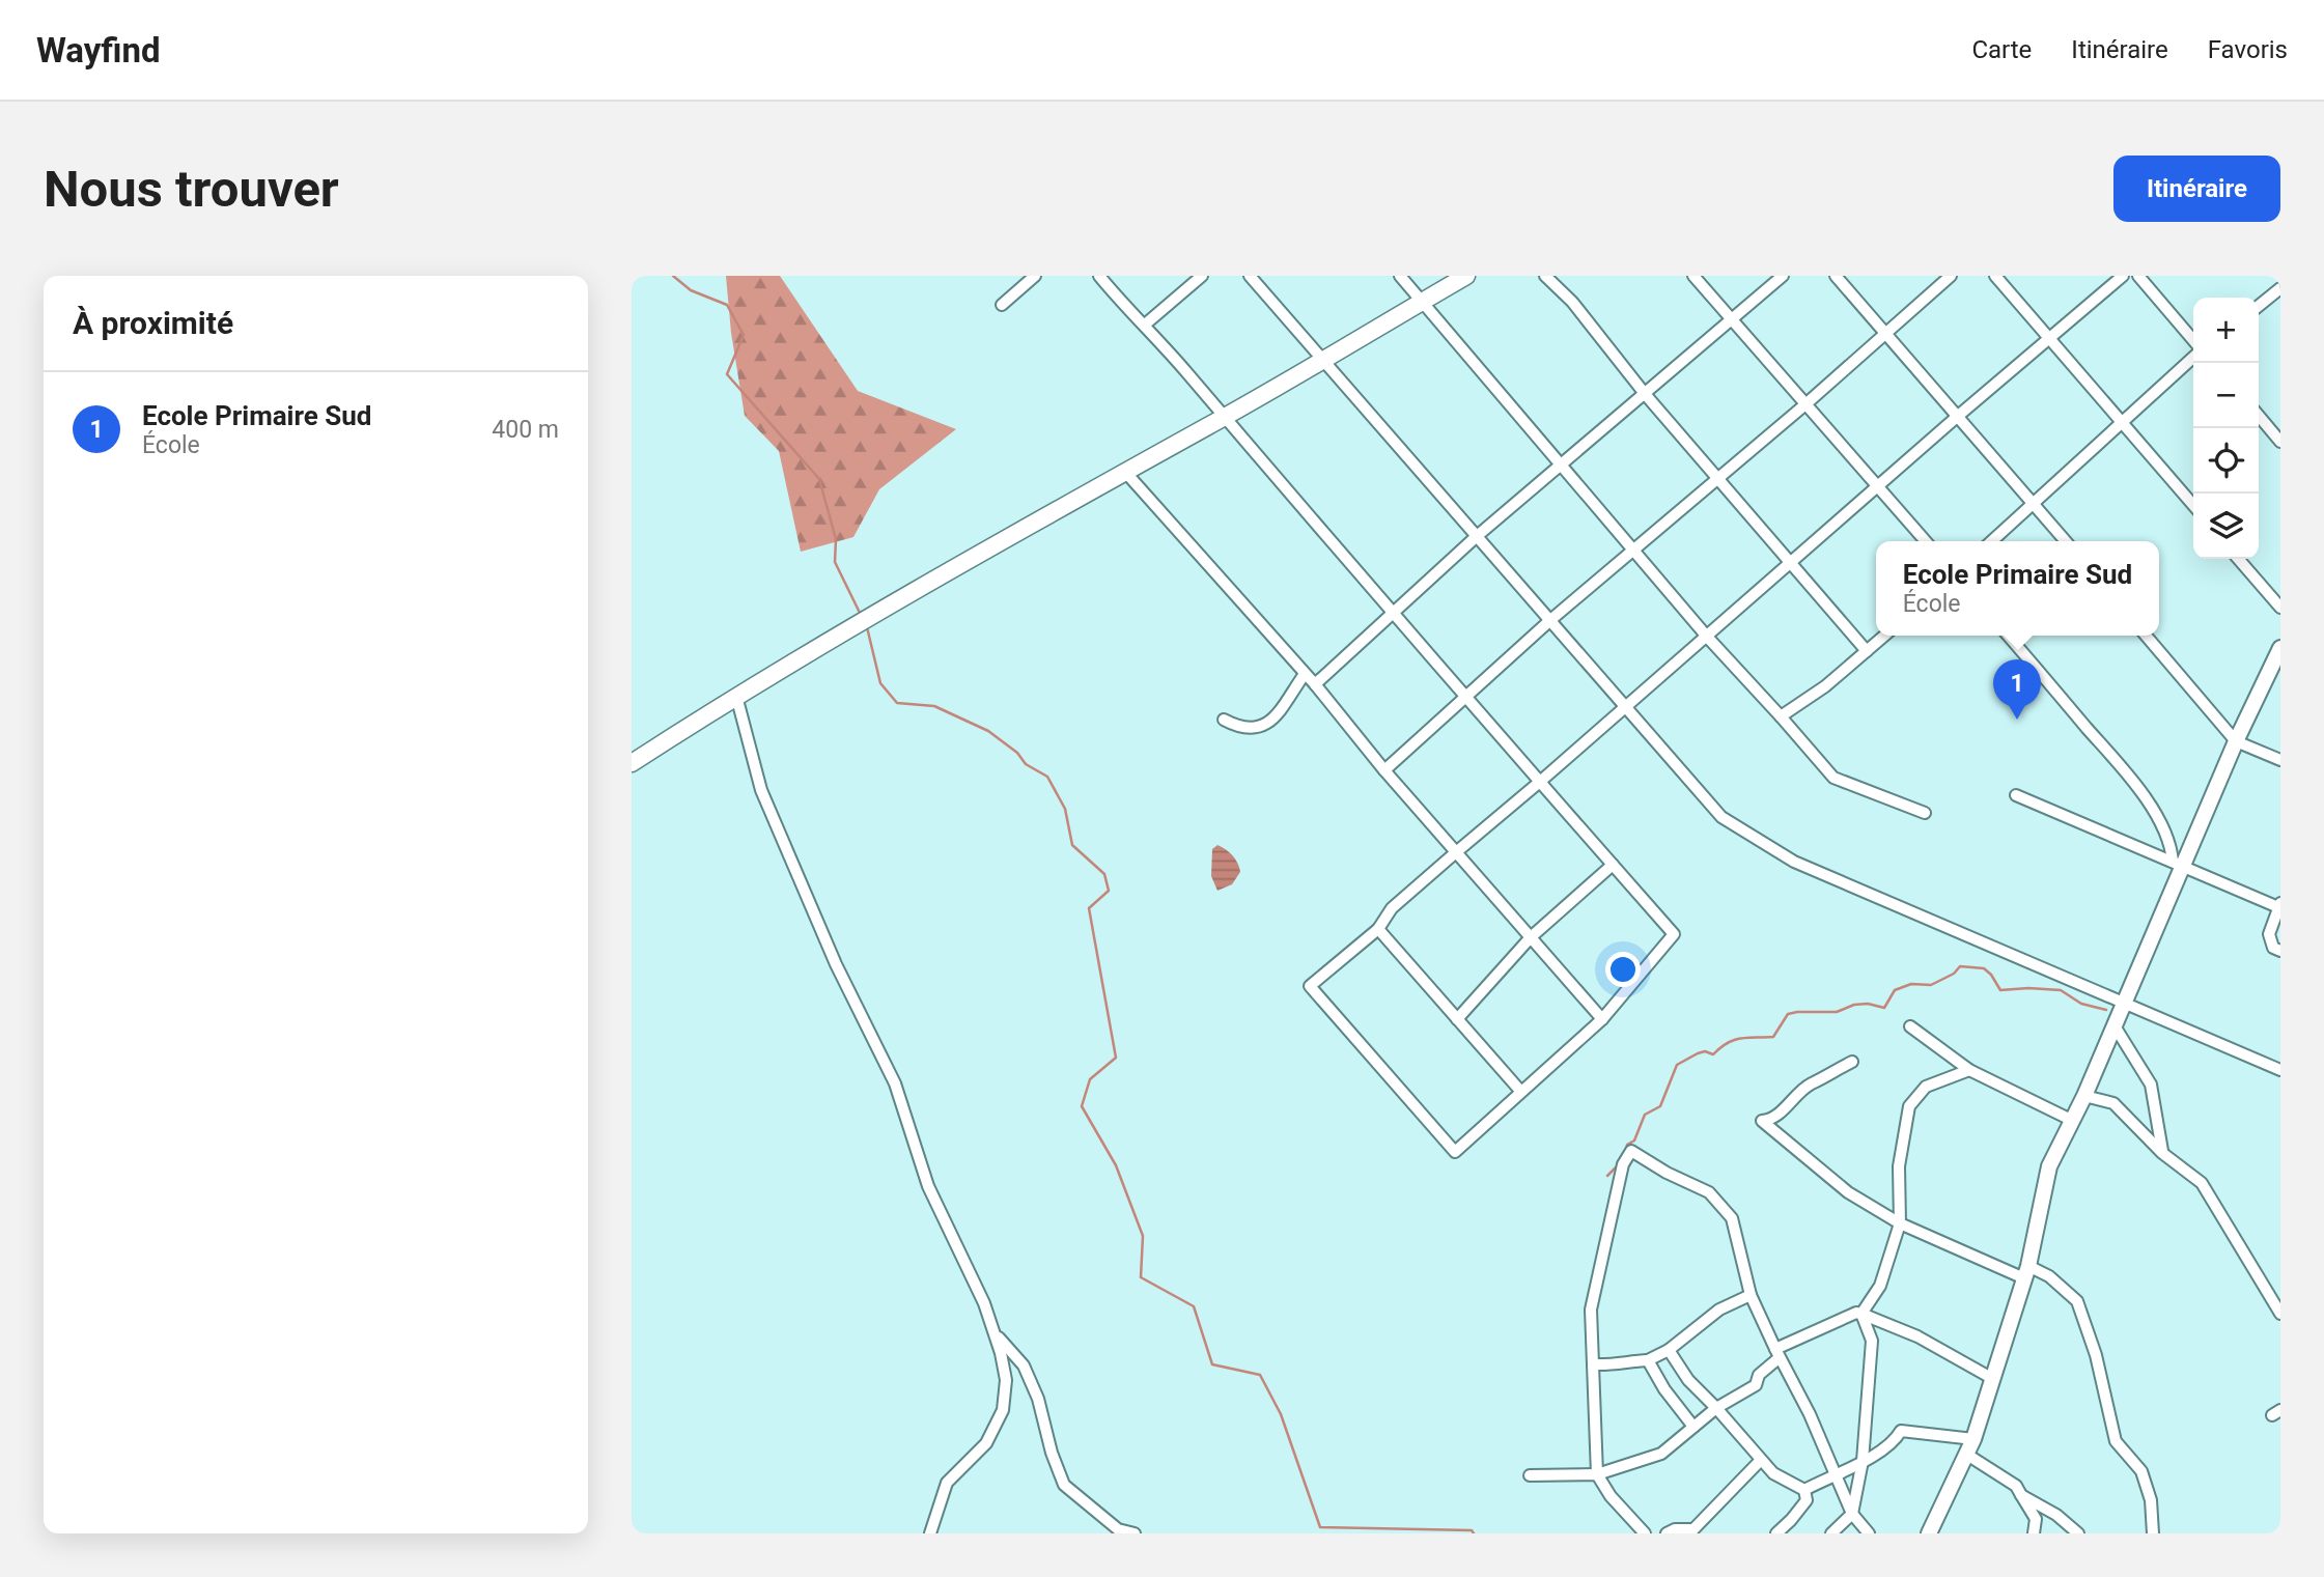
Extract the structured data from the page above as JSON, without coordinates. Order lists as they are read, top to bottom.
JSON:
{
  "page": {
    "header": "Wayfind",
    "nav": ["Carte", "Itinéraire", "Favoris"],
    "buttons": "Itinéraire",
    "title": "Nous trouver",
    "heading": "À proximité",
    "map_buttons": ["+", "−"],
    "list": [
      {
        "mark": "1",
        "name": "Ecole Primaire Sud",
        "note": "École",
        "value": "400 m"
      }
    ],
    "popup": ["Ecole Primaire Sud", "École"],
    "pins": "1"
  }
}
